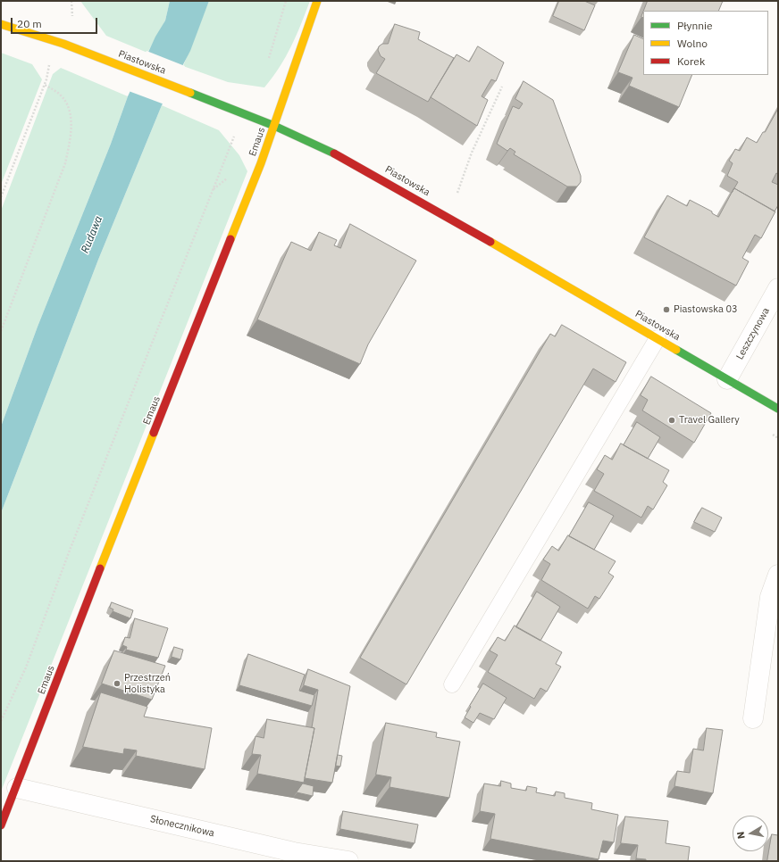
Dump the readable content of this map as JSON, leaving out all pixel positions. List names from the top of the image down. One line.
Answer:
{"streets":{"street":["Piastowska","Emaus","Leszczynowa","Słonecznikowa"]},"crossings":[["Piastowska","Emaus"],["Piastowska","Leszczynowa"],["Emaus","Słonecznikowa"]],"water":["Rudawa"],"places":["Piastowska 03","Travel Gallery","Przestrzeń Holistyka"],"legend":["Płynnie","Wolno","Korek"],"scale_bar":"20 m","north":"left"}
